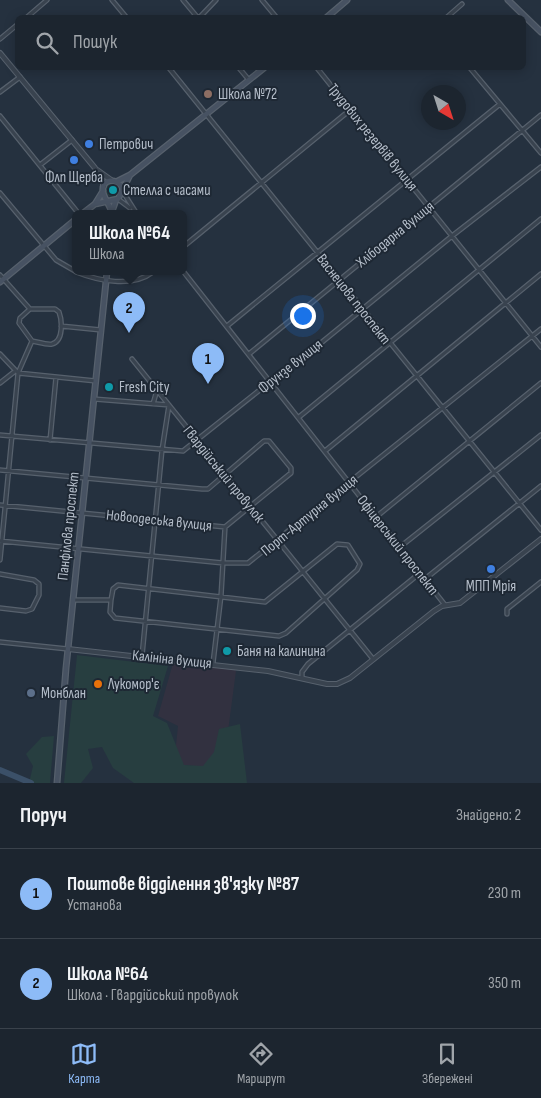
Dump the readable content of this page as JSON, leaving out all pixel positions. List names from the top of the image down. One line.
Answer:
{"streets":{"main road":["Панфілова проспект"],"street":["Трудових резервів вулиця","Хлібодарна вулиця","Васнецова проспект","Фрунзе вулиця","Гвардійський провулок","Порт-Артурна вулиця","Новоодеська вулиця","Офіцерський проспект","Калініна вулиця"]},"crossings":[["Трудових резервів вулиця","Хлібодарна вулиця"],["Трудових резервів вулиця","Фрунзе вулиця"],["Трудових резервів вулиця","Порт-Артурна вулиця"],["Хлібодарна вулиця","Васнецова проспект"],["Хлібодарна вулиця","Офіцерський проспект"],["Васнецова проспект","Фрунзе вулиця"],["Васнецова проспект","Порт-Артурна вулиця"],["Фрунзе вулиця","Гвардійський провулок"],["Фрунзе вулиця","Панфілова проспект"],["Фрунзе вулиця","Офіцерський проспект"],["Гвардійський провулок","Порт-Артурна вулиця"],["Гвардійський провулок","Новоодеська вулиця"],["Гвардійський провулок","Калініна вулиця"],["Порт-Артурна вулиця","Панфілова проспект"],["Порт-Артурна вулиця","Офіцерський проспект"],["Новоодеська вулиця","Панфілова проспект"],["Панфілова проспект","Калініна вулиця"],["Офіцерський проспект","Калініна вулиця"]],"places":["Школа №72","Петрович","Флп Щерба","Стелла с часами","Fresh City","МПП Мрія","Баня на калинина","Лукомор'є","Монблан"],"north":"bottom right","page":{"search":"Пошук","popup":["Школа №64","Школа"],"pins":["2","1"],"heading":["Поруч","Знайдено: 2"],"list":[{"mark":"1","name":"Поштове відділення зв'язку №87","note":"Установа","value":"230 m"},{"mark":"2","name":"Школа №64","note":"Школа · Гвардійський провулок","value":"350 m"}],"nav":["Карта","Маршрут","Збережені"]}}
